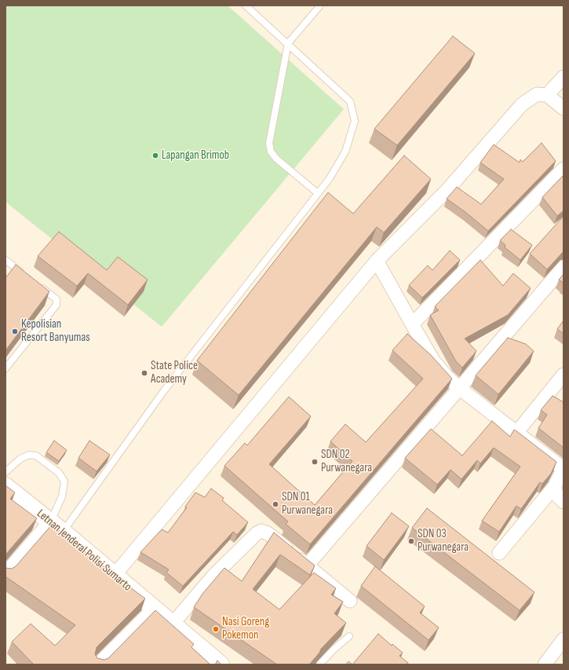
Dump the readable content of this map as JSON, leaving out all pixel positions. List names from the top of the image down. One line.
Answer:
{"streets":{"street":["Letnan Jenderal Polisi Sumarto"]},"places":["Lapangan Brimob","Kepolisian Resort Banyumas","State Police Academy","SDN 02 Purwanegara","SDN 01 Purwanegara","SDN 03 Purwanegara","Nasi Goreng Pokemon"]}
